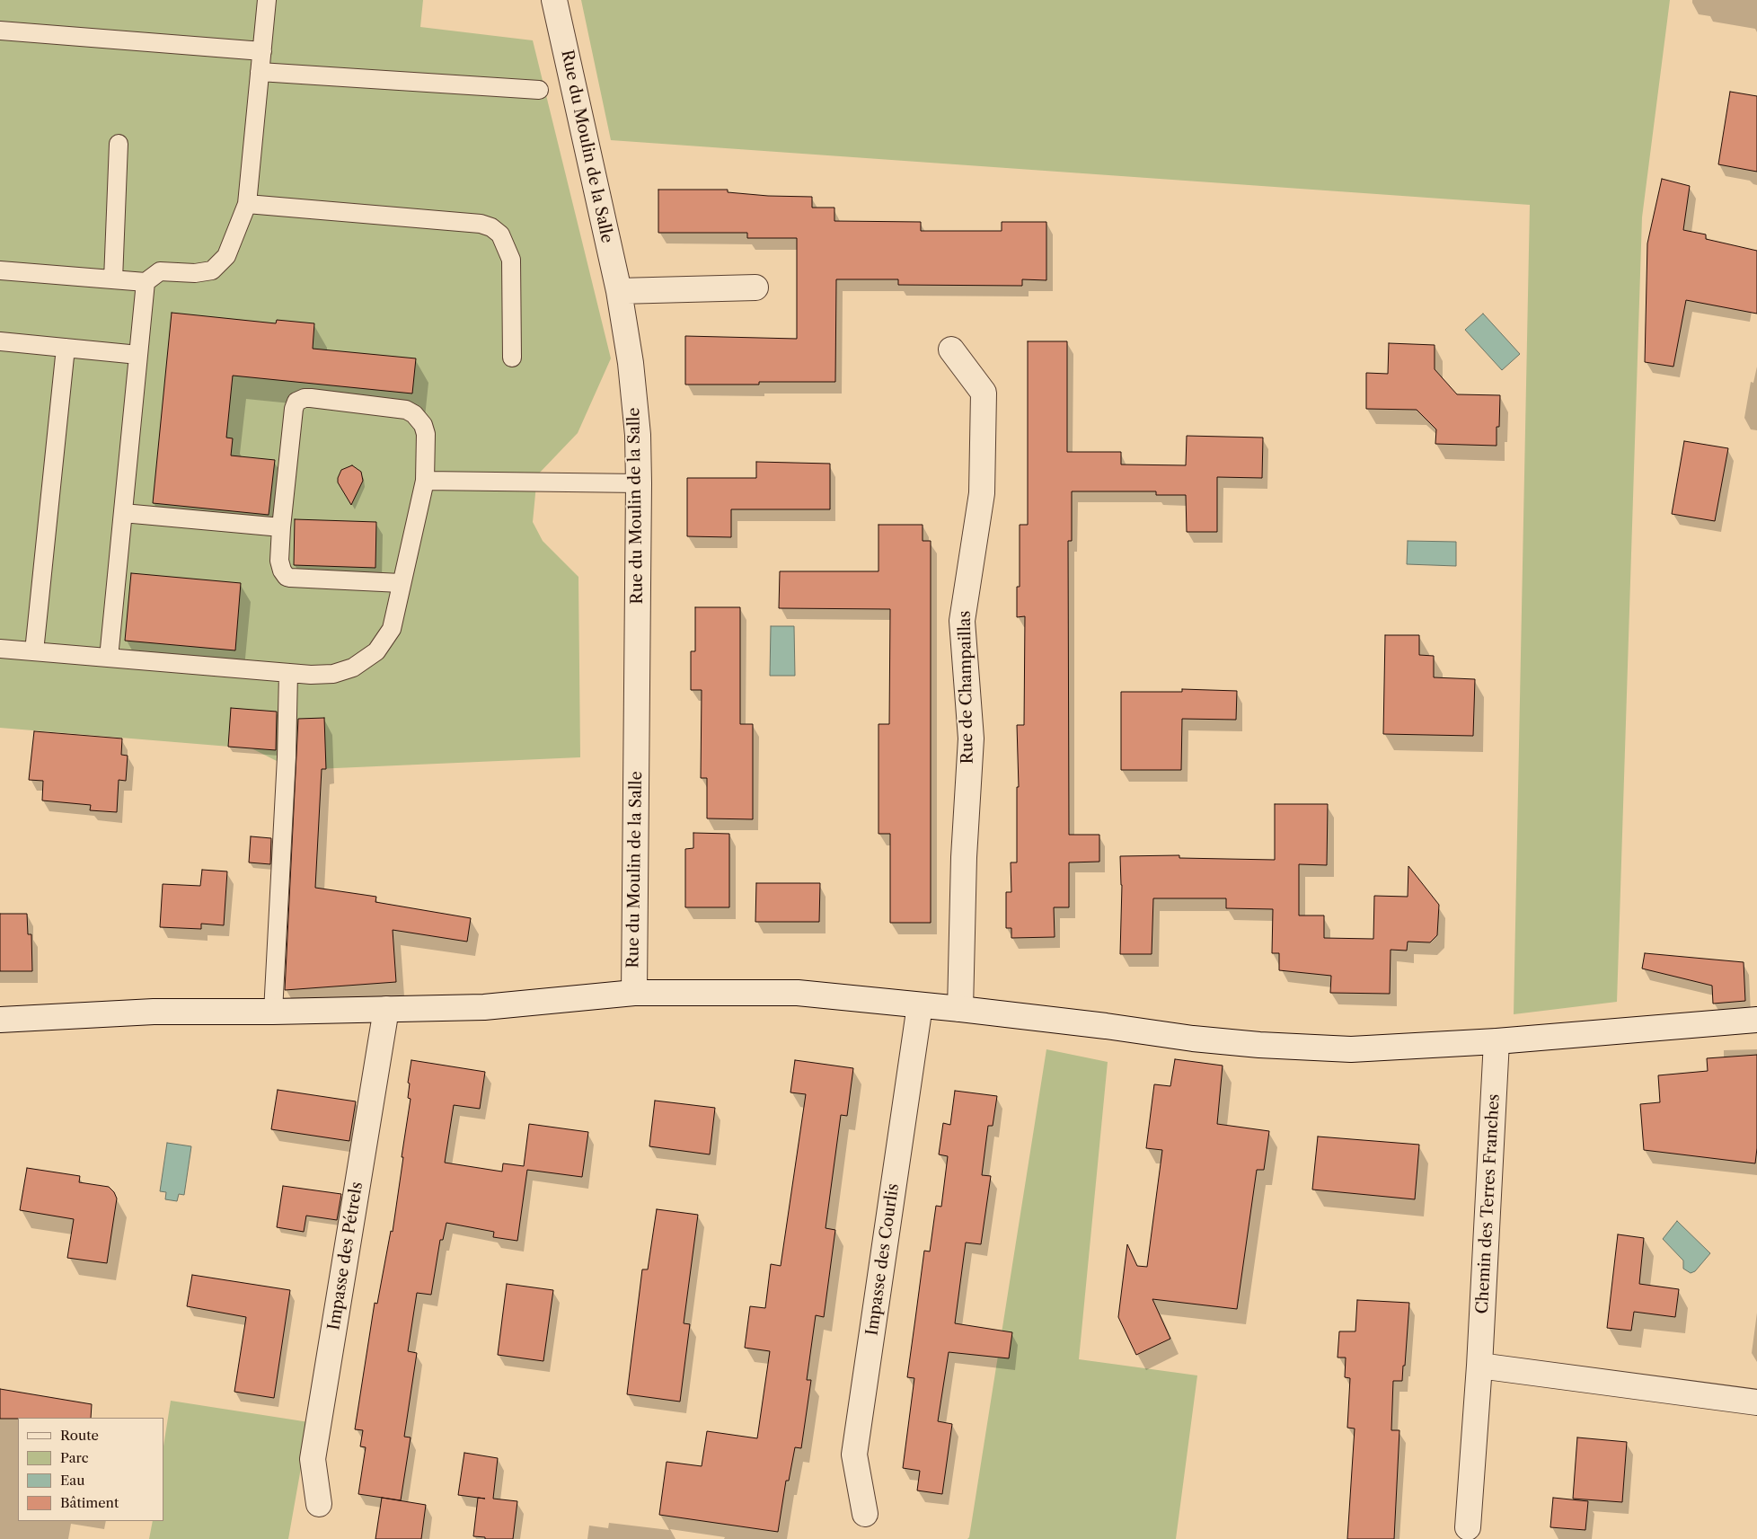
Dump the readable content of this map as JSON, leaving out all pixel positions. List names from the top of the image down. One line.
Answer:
{"streets":{"street":["Rue du Moulin de la Salle","Rue de Champaillas","Chemin des Terres Franches","Impasse des Pétrels","Impasse des Courlis"]},"legend":["Route","Parc","Eau","Bâtiment"]}
